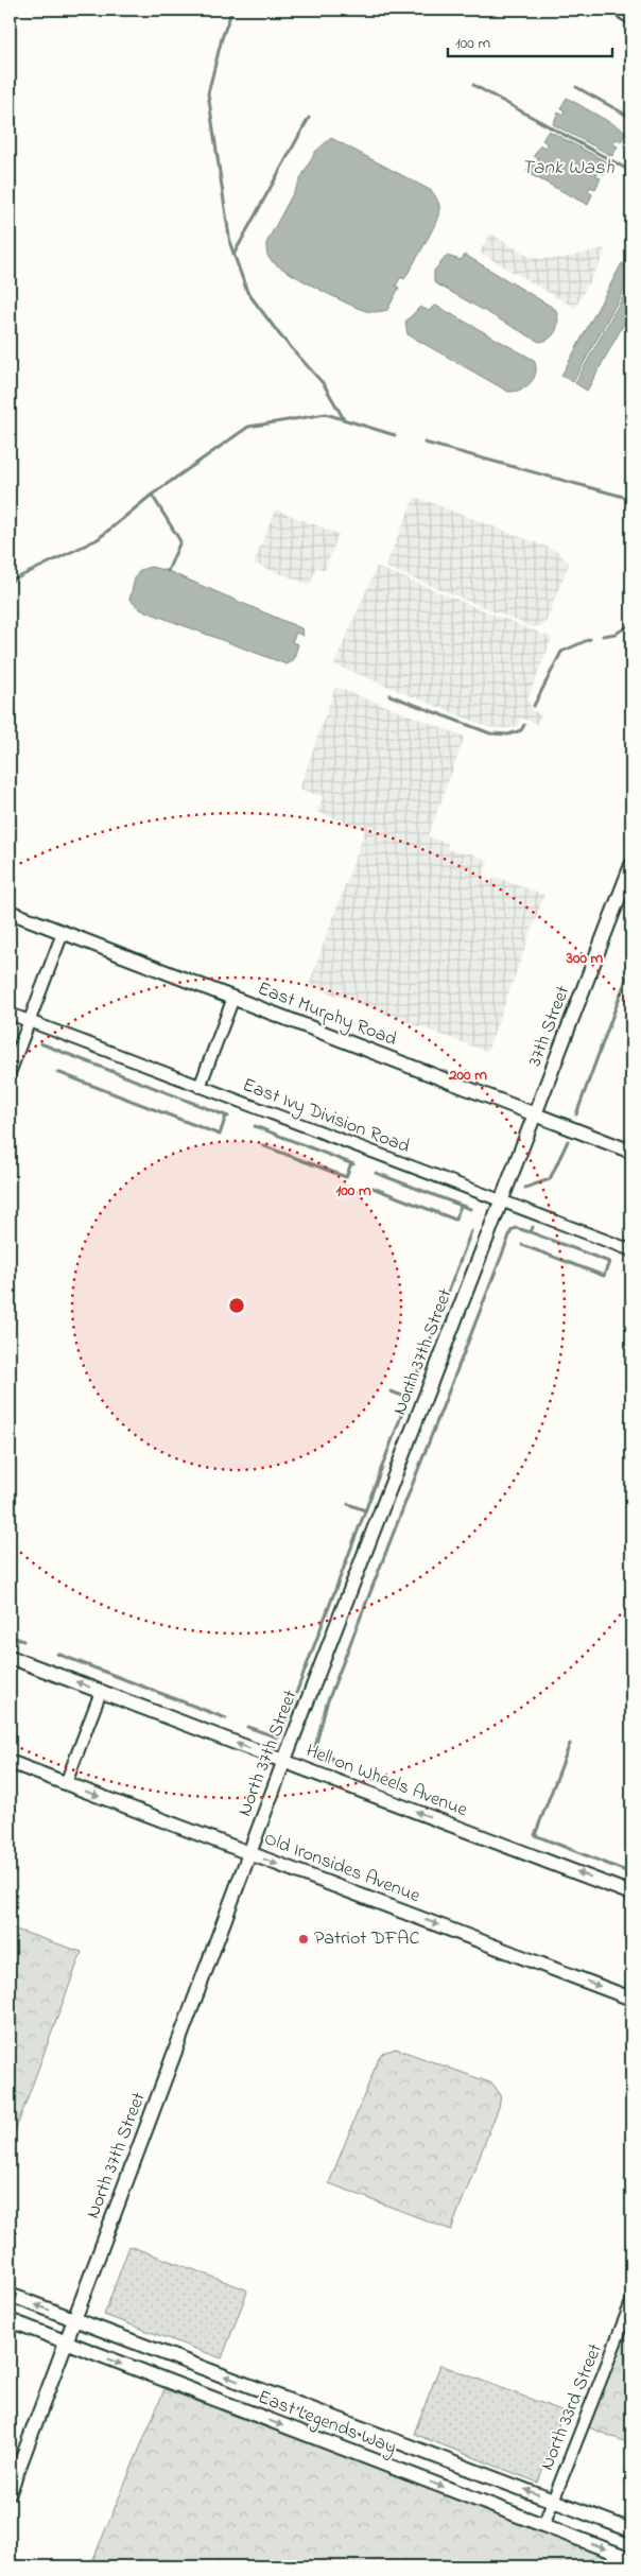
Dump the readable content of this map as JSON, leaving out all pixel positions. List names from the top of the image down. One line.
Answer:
{"streets":{"street":["East Murphy Road","37th Street","East Ivy Division Road","North 37th Street","Hell on Wheels Avenue","Old Ironsides Avenue","North 33rd Street","East Legends Way"]},"crossings":[["East Murphy Road","37th Street"],["37th Street","East Ivy Division Road"],["37th Street","North 37th Street"],["East Ivy Division Road","North 37th Street"],["North 37th Street","Hell on Wheels Avenue"],["North 37th Street","Old Ironsides Avenue"],["North 37th Street","East Legends Way"],["North 33rd Street","East Legends Way"]],"one_way":["Hell on Wheels Avenue","Old Ironsides Avenue"],"water":["Tank Wash"],"places":["Patriot DFAC"],"scale_bar":"100 m","rings":["300 m","200 m","100 m"]}
